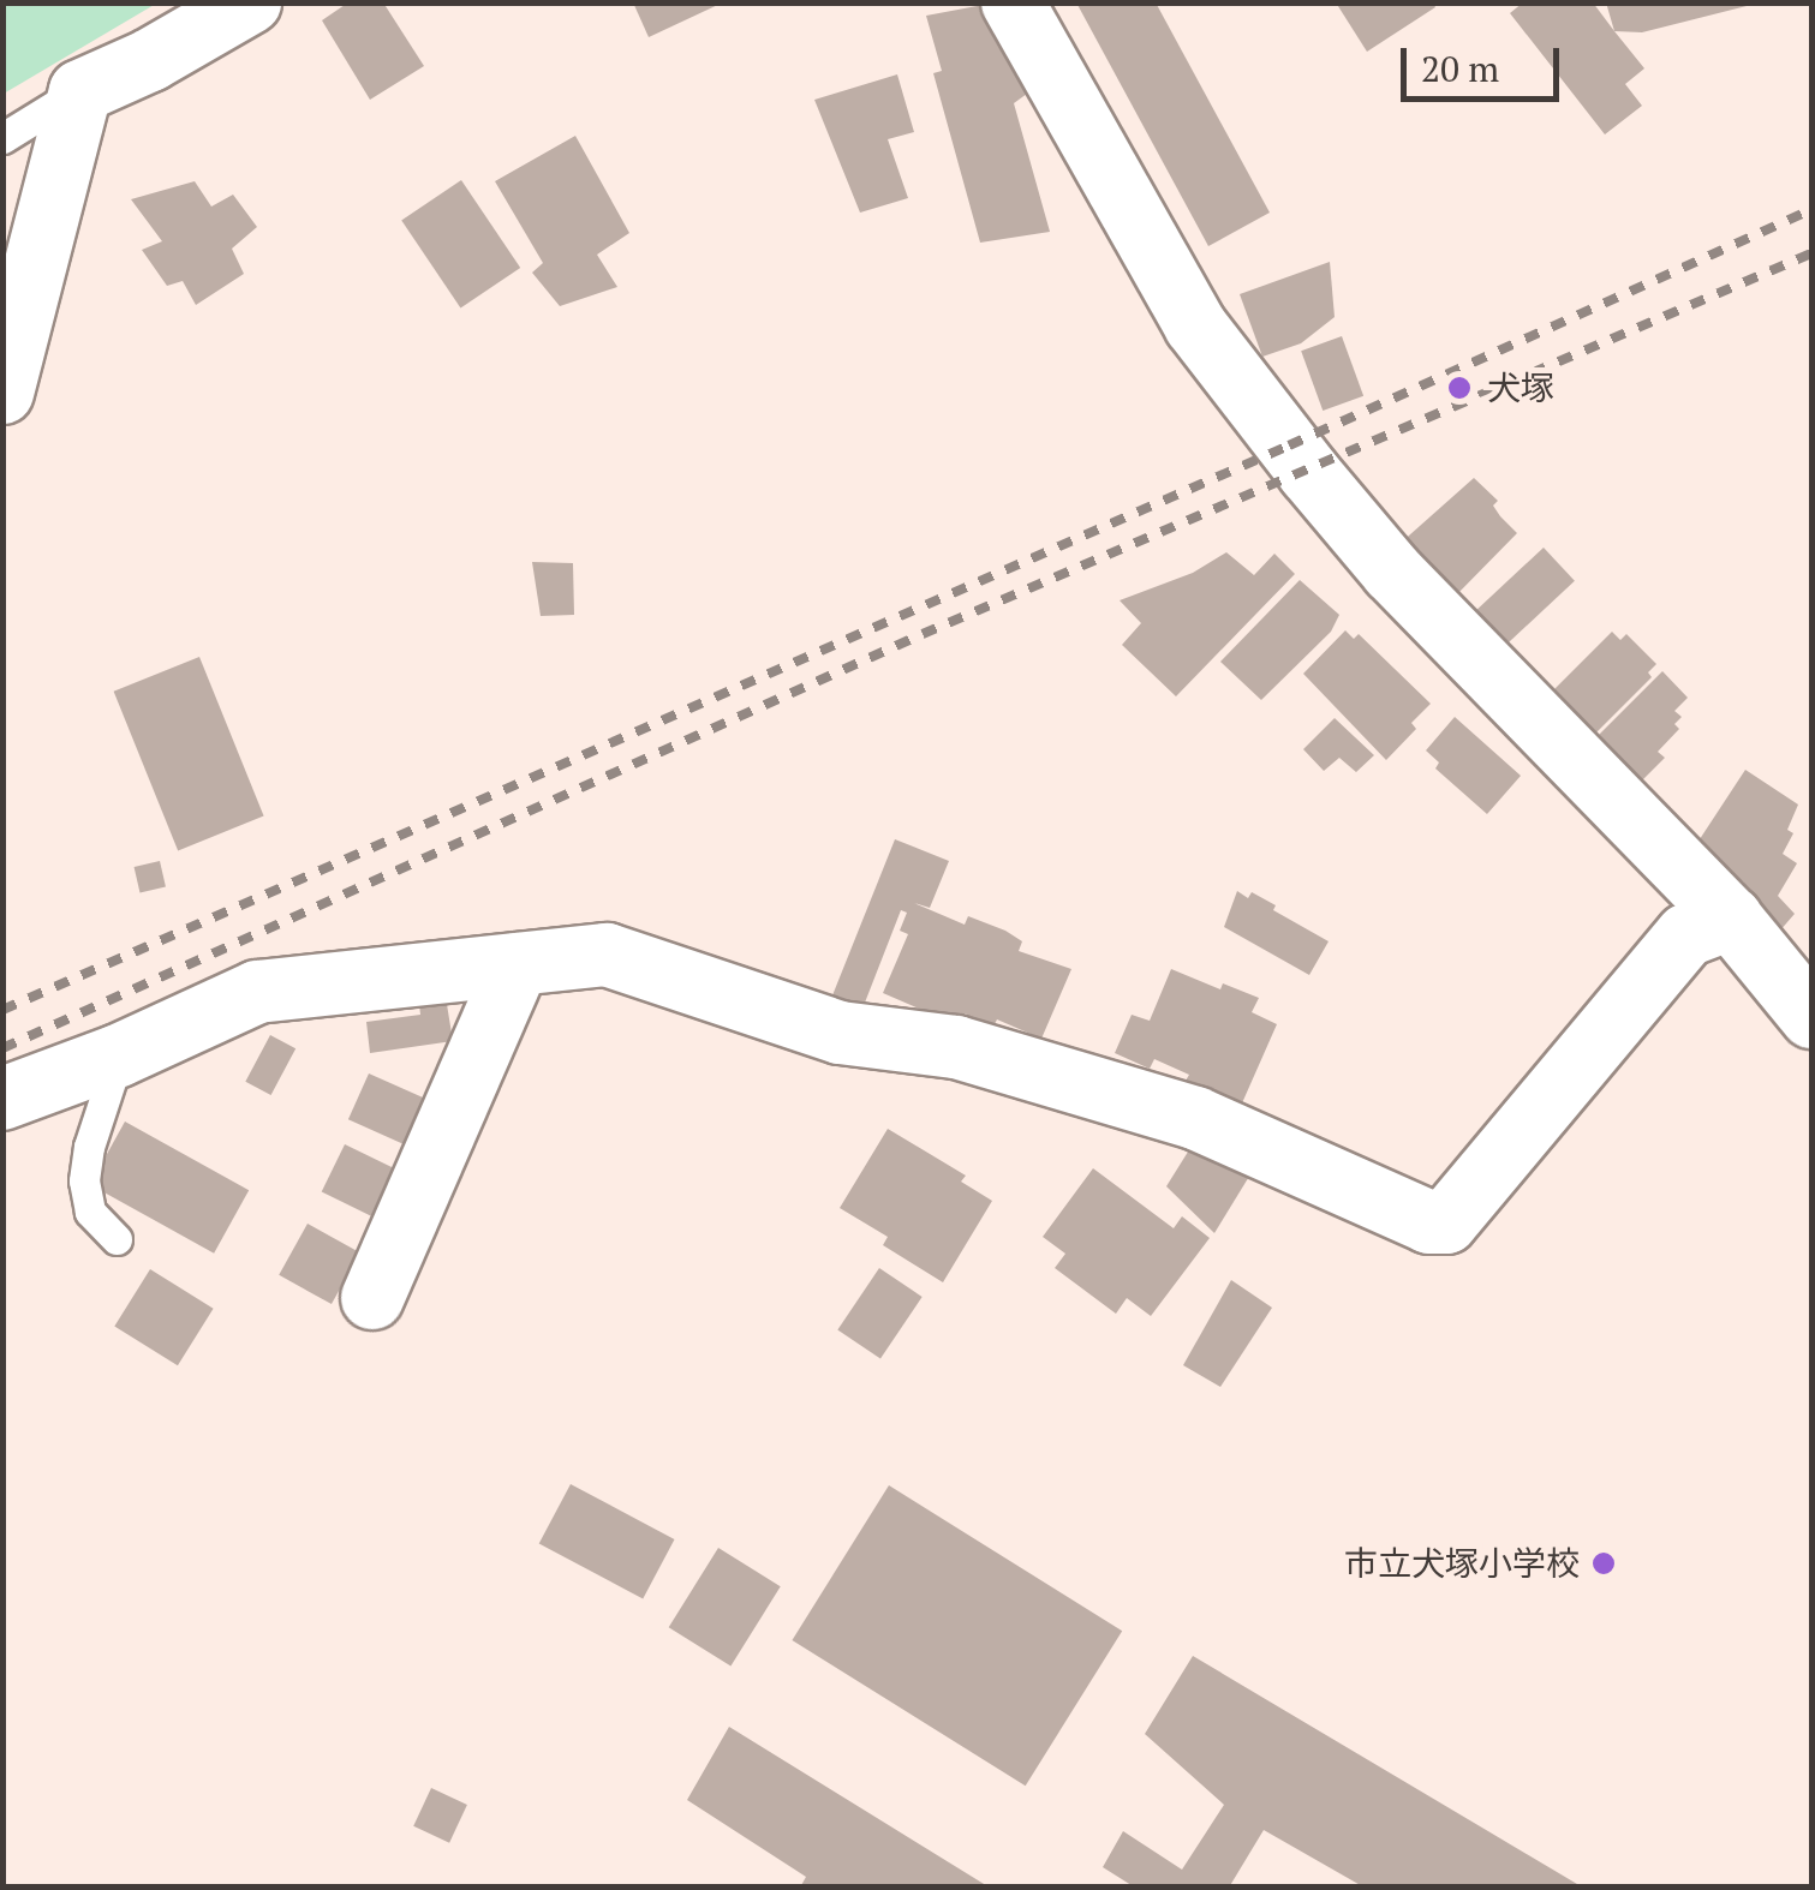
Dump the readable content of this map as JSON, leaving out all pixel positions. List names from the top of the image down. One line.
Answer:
{"places":["犬塚","市立犬塚小学校"],"scale_bar":"20 m"}
